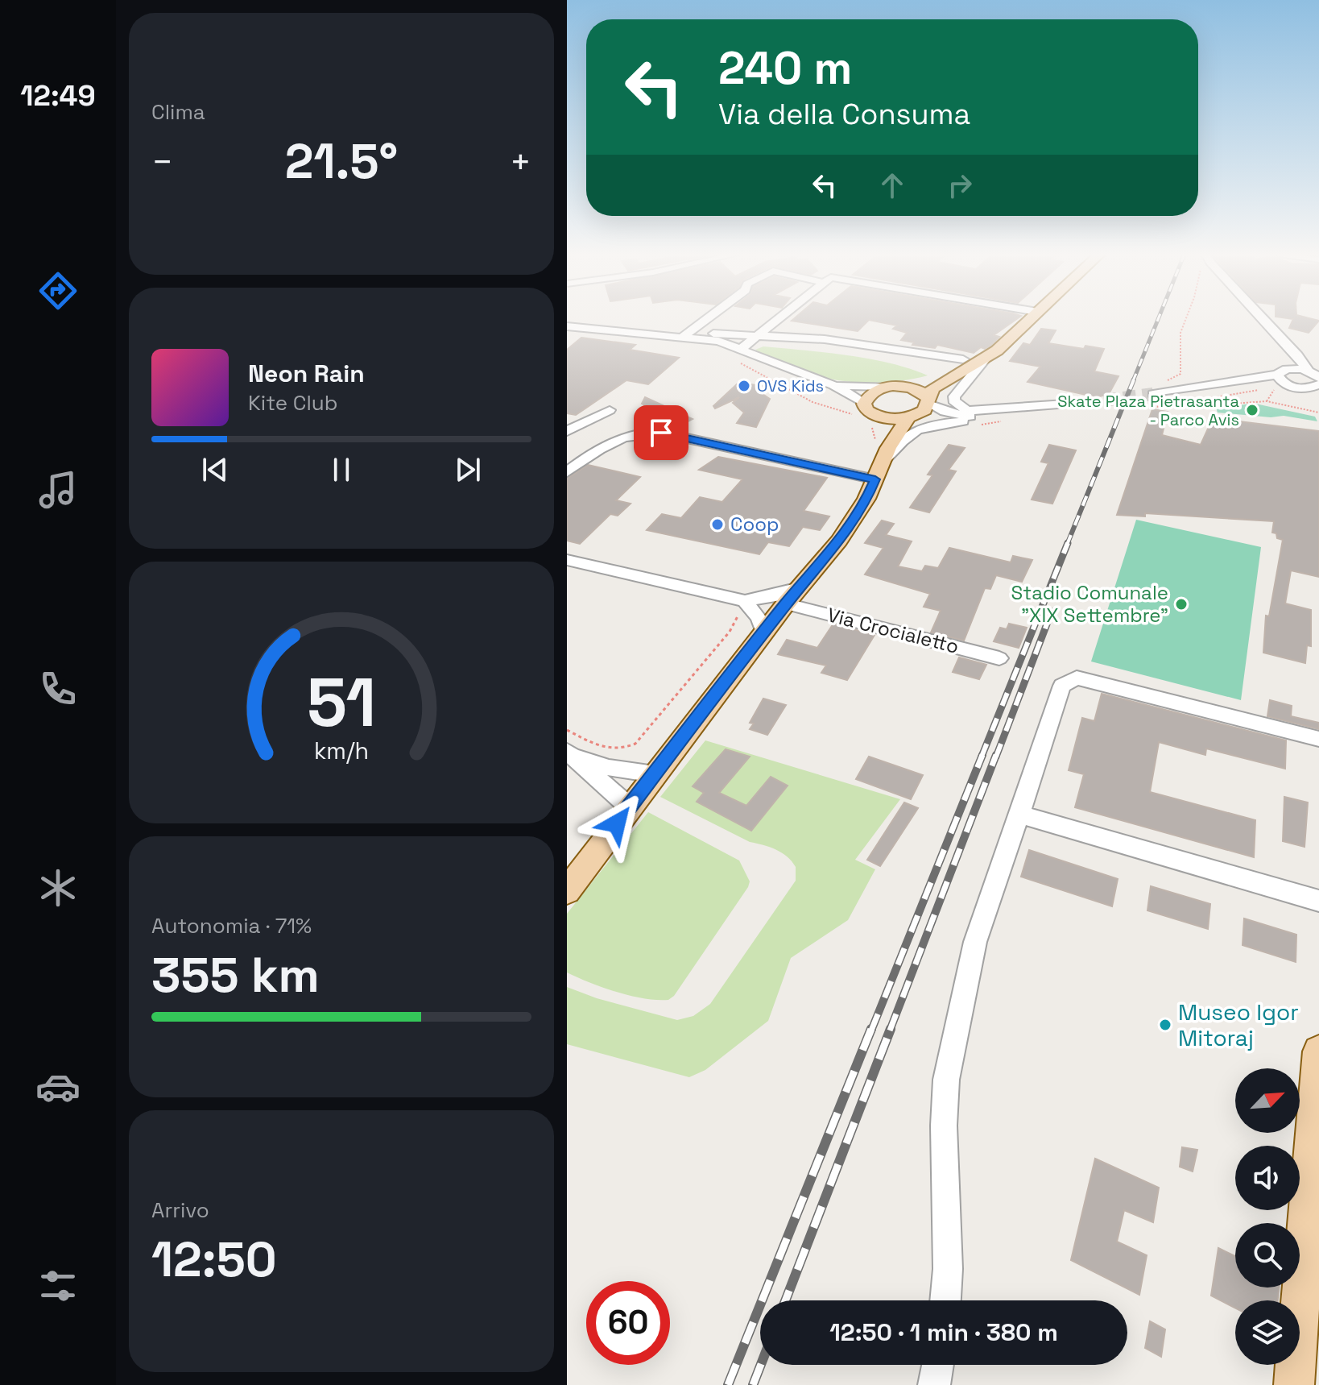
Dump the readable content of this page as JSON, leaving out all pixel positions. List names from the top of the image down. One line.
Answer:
{"streets":{"street":["Via Crocialetto"]},"places":["OVS Kids","Skate Plaza Pietrasanta - Parco Avis","Coop","Stadio Comunale \"XIX Settembre\"","Museo Igor Mitoraj"],"north":"top right","page":{"tabs":"12:49","tile":["Clima",["Autonomia · 71%","355 km"],["Arrivo","12:50"]],"turn":["240 m","Via della Consuma"],"heat":["−","21.5°","+"],"song":["Neon Rain","Kite Club"],"limit":"60","trip":"12:50 · 1 min · 380 m","gauge":["51","km/h"]}}
